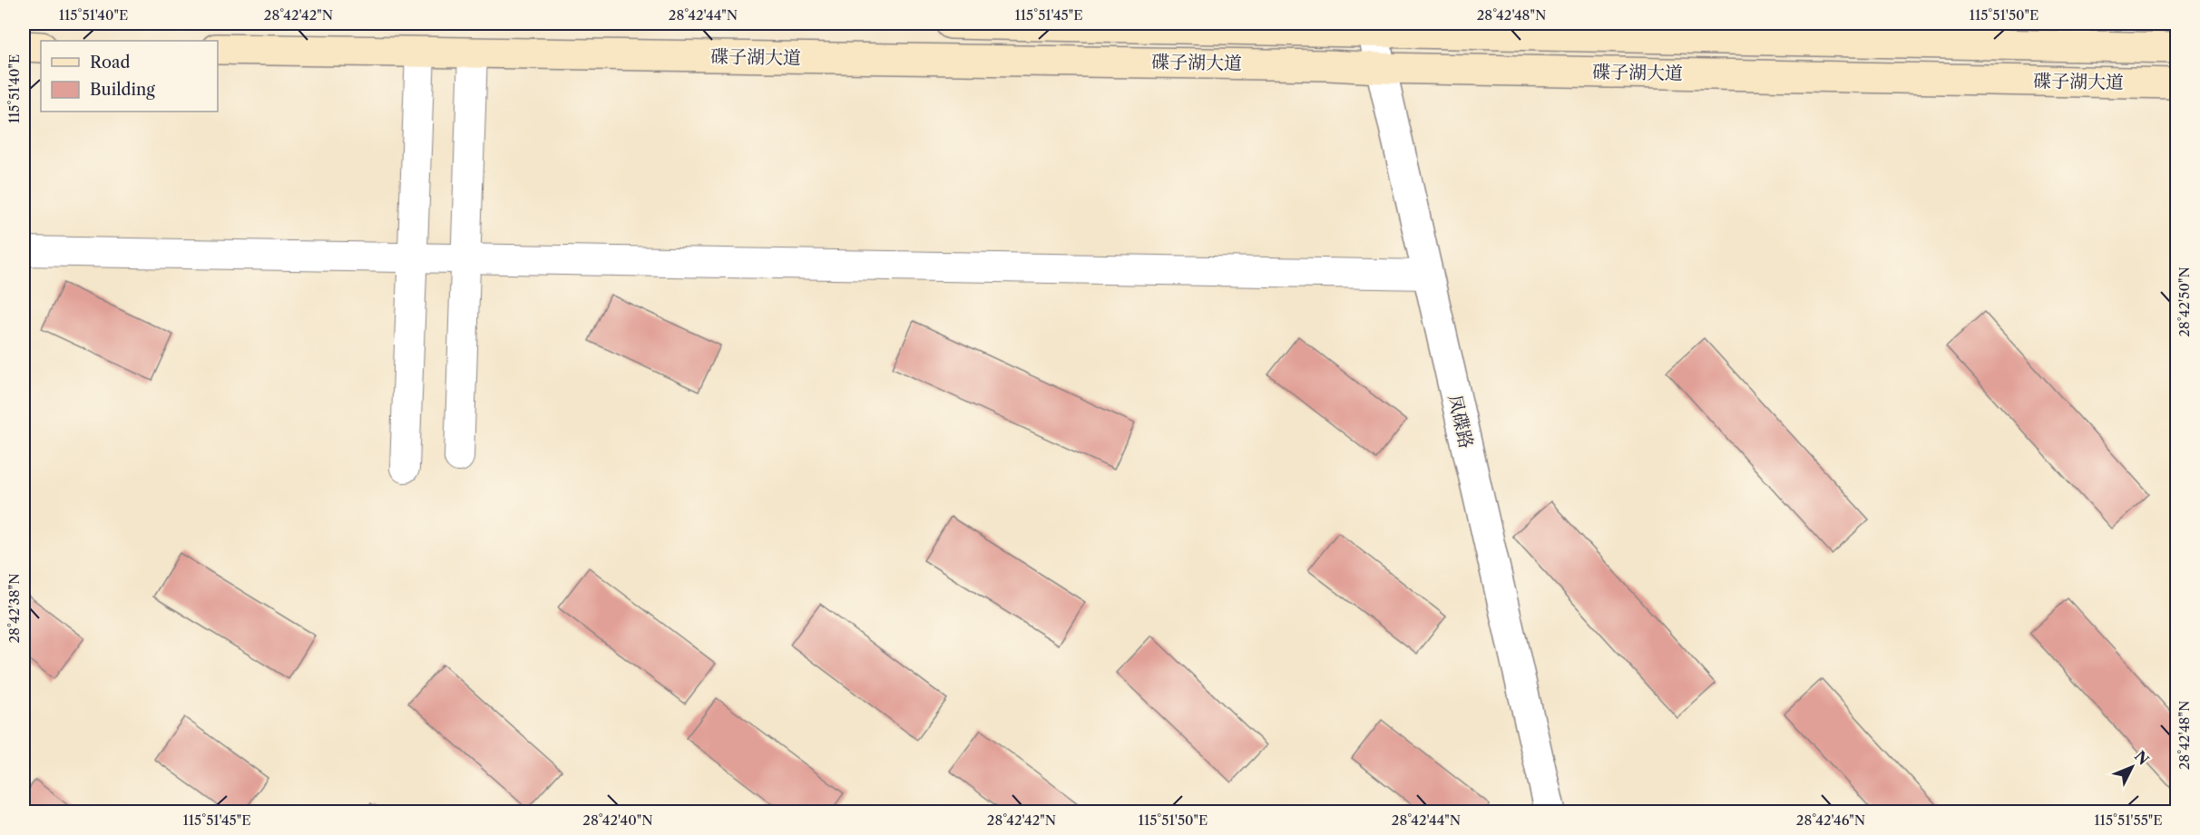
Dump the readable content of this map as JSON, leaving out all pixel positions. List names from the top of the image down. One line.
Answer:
{"streets":{"main road":["碟子湖大道"],"street":["凤碟路"]},"crossings":[["碟子湖大道","凤碟路"]],"legend":["Road","Building"],"north":"top right","coordinates":["115°51'40\"E","28°42'42\"N","28°42'44\"N","115°51'45\"E","28°42'48\"N","115°51'50\"E","28°42'50\"N","28°42'38\"N","28°42'40\"N","28°42'46\"N","115°51'55\"E"]}
